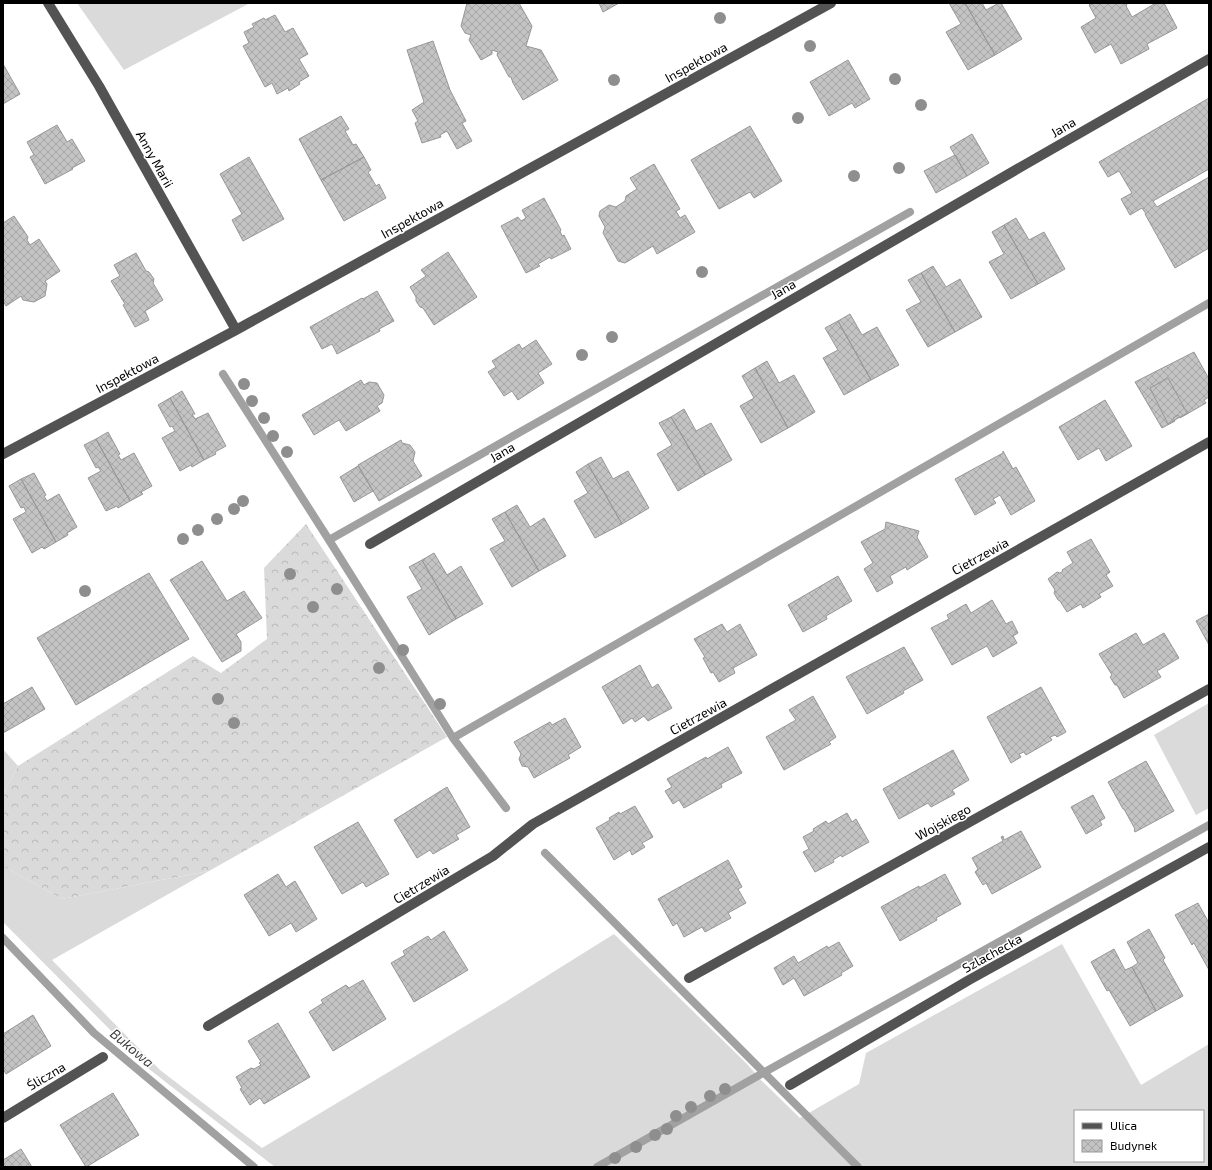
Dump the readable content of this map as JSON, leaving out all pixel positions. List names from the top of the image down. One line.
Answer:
{"streets":{"street":["Inspektowa","Jana","Anny Marii","Cietrzewia","Wojskiego","Szlachecka","Śliczna"]},"crossings":[["Inspektowa","Anny Marii"]],"water":["Bukowa"],"legend":["Ulica","Budynek"]}
